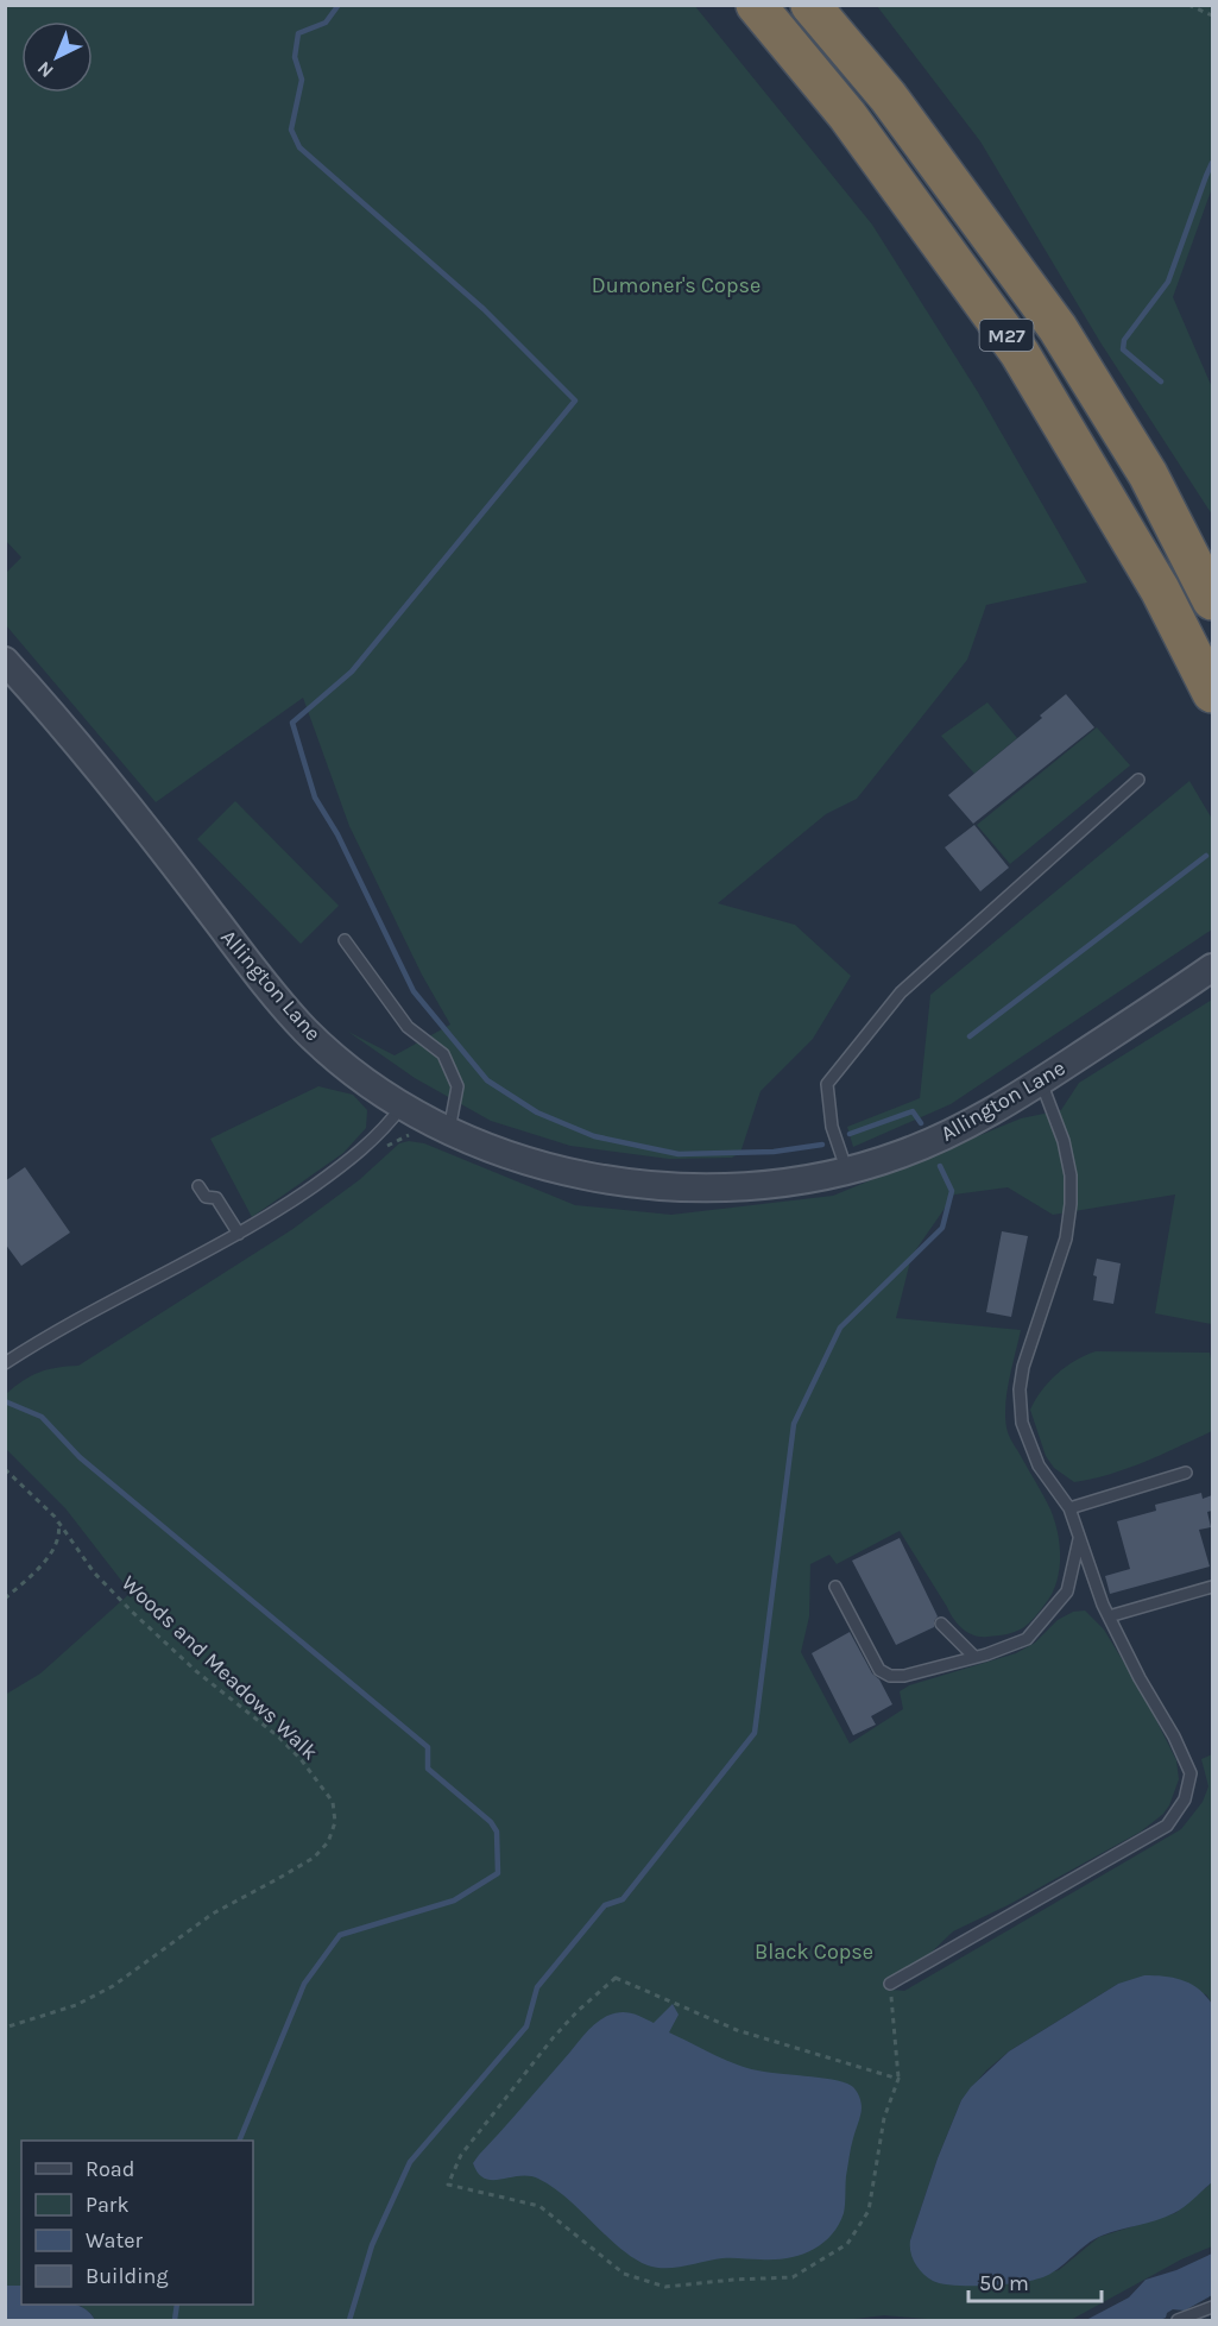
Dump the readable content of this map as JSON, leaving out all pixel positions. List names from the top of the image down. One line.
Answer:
{"streets":{"highway":["M27"],"street":["Allington Lane"],"path":["Woods and Meadows Walk"]},"parks":["Dumoner's Copse","Black Copse"],"legend":["Road","Park","Water","Building"],"scale_bar":"50 m","north":"bottom left"}
